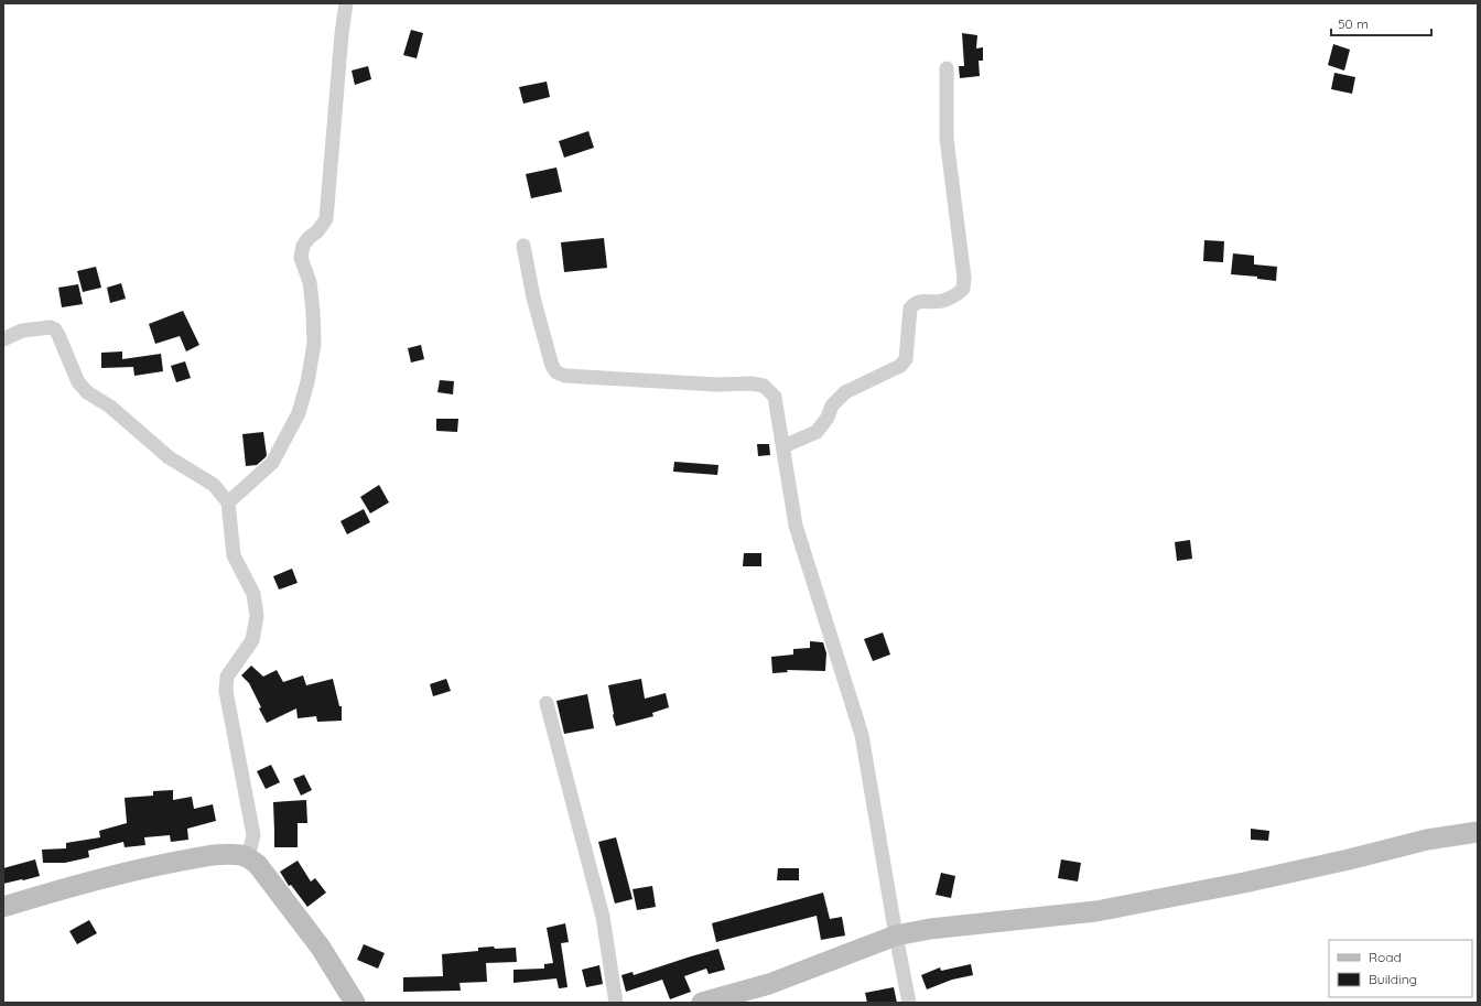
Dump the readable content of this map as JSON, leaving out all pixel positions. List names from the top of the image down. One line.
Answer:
{"legend":["Road","Building"],"scale_bar":"50 m"}
